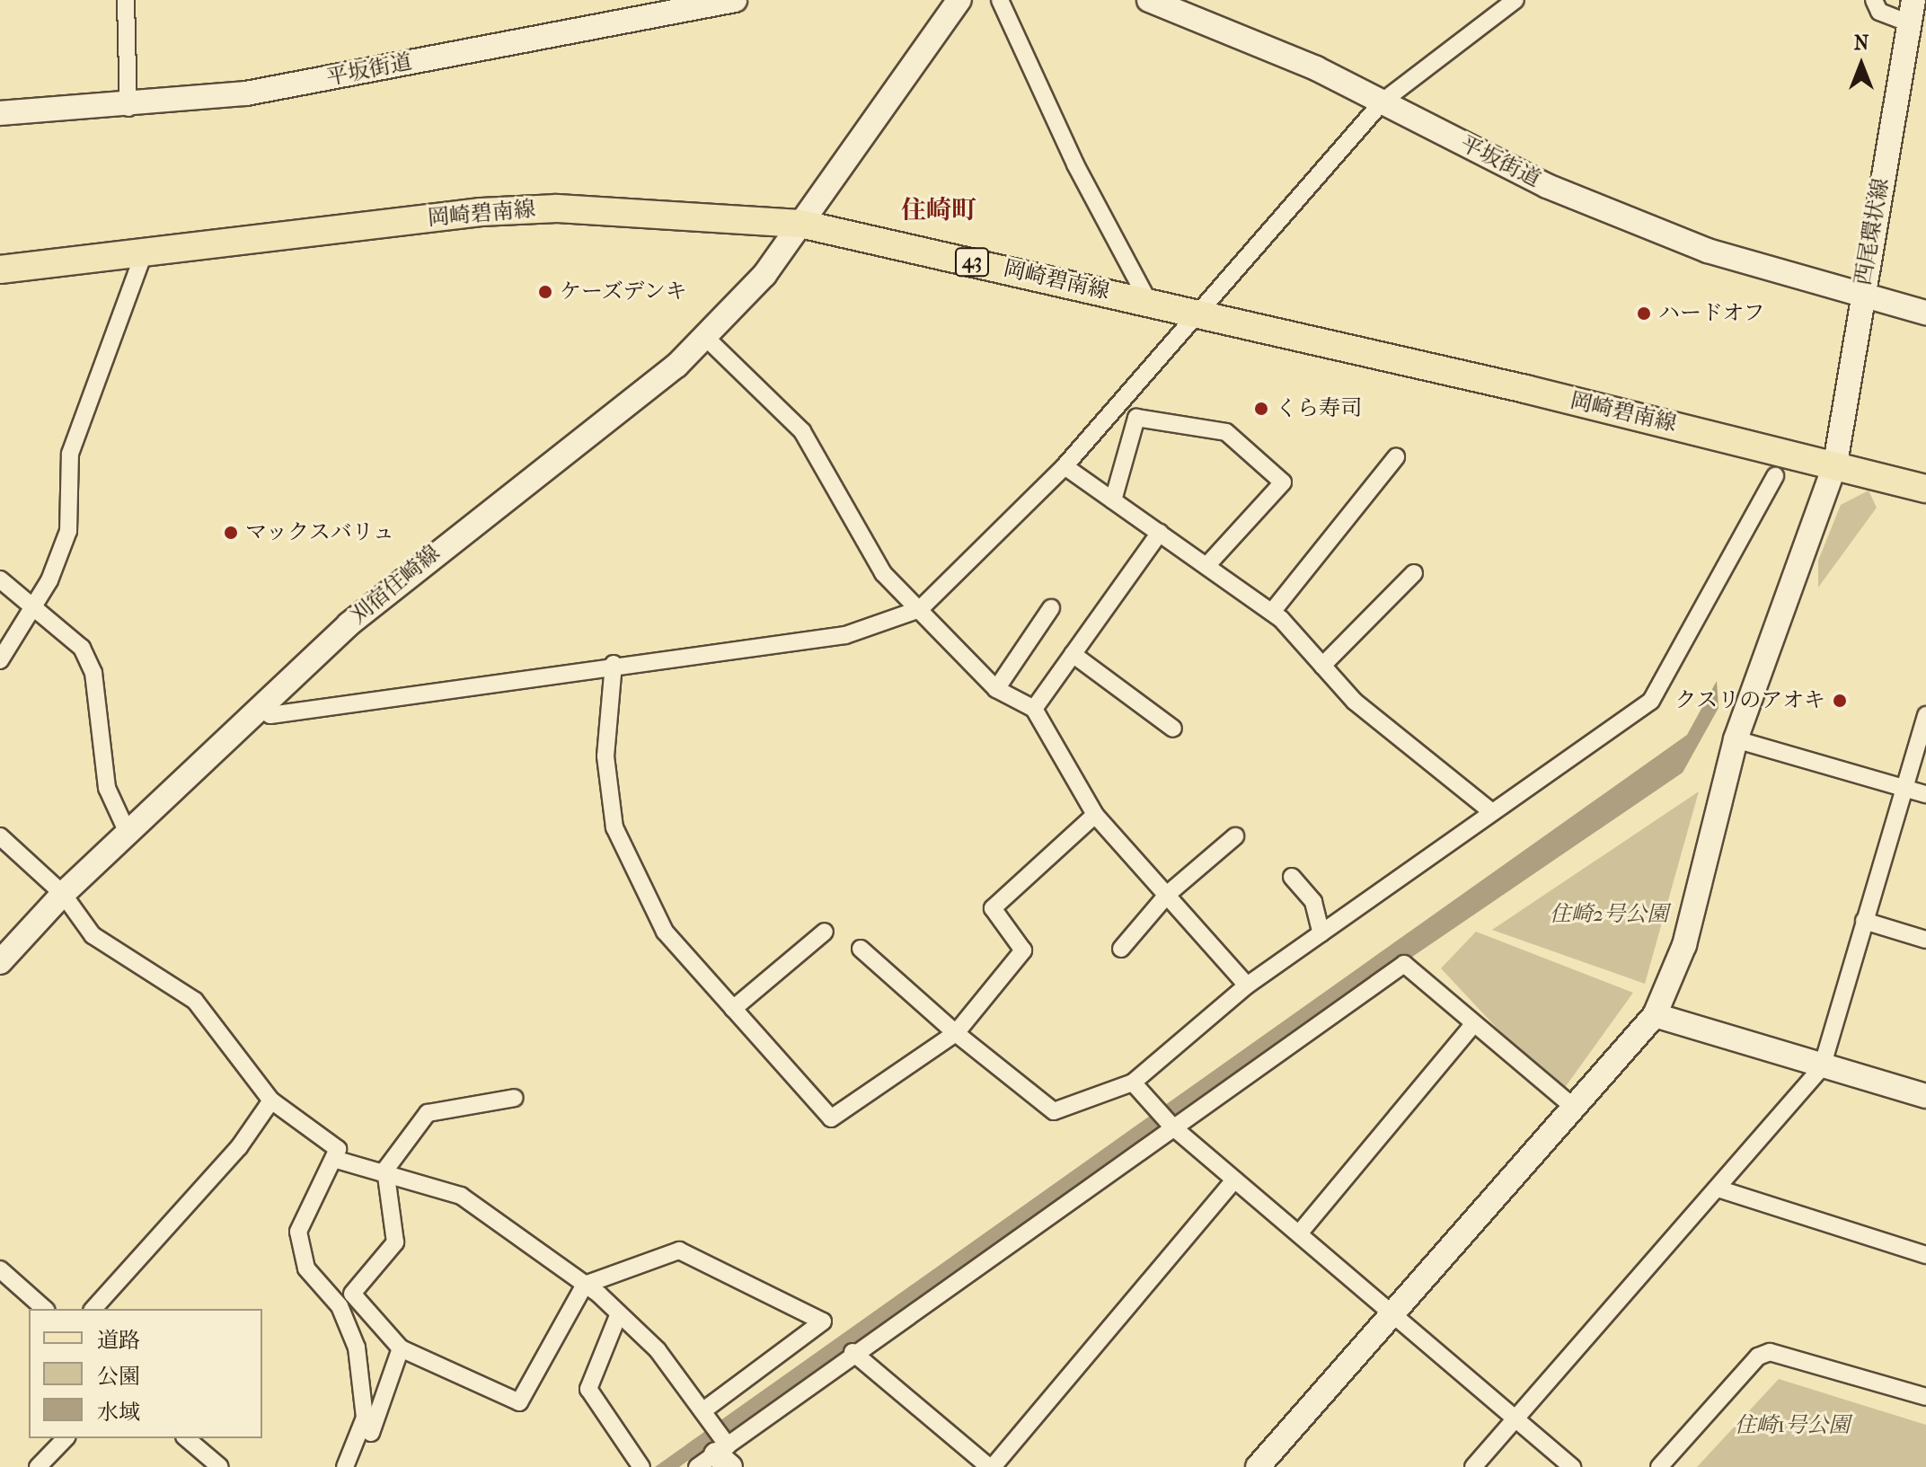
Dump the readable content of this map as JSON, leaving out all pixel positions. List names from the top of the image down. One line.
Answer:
{"streets":{"main road":["岡崎碧南線","43"],"street":["平坂街道","西尾環状線","刈宿住崎線"]},"crossings":[["平坂街道","西尾環状線"],["岡崎碧南線","西尾環状線"],["岡崎碧南線","刈宿住崎線"]],"districts":["住崎町"],"parks":["住崎2号公園","住崎1号公園"],"places":["ケーズデンキ","ハードオフ","くら寿司","マックスバリュ","クスリのアオキ"],"legend":["道路","公園","水域"],"north":"top"}
